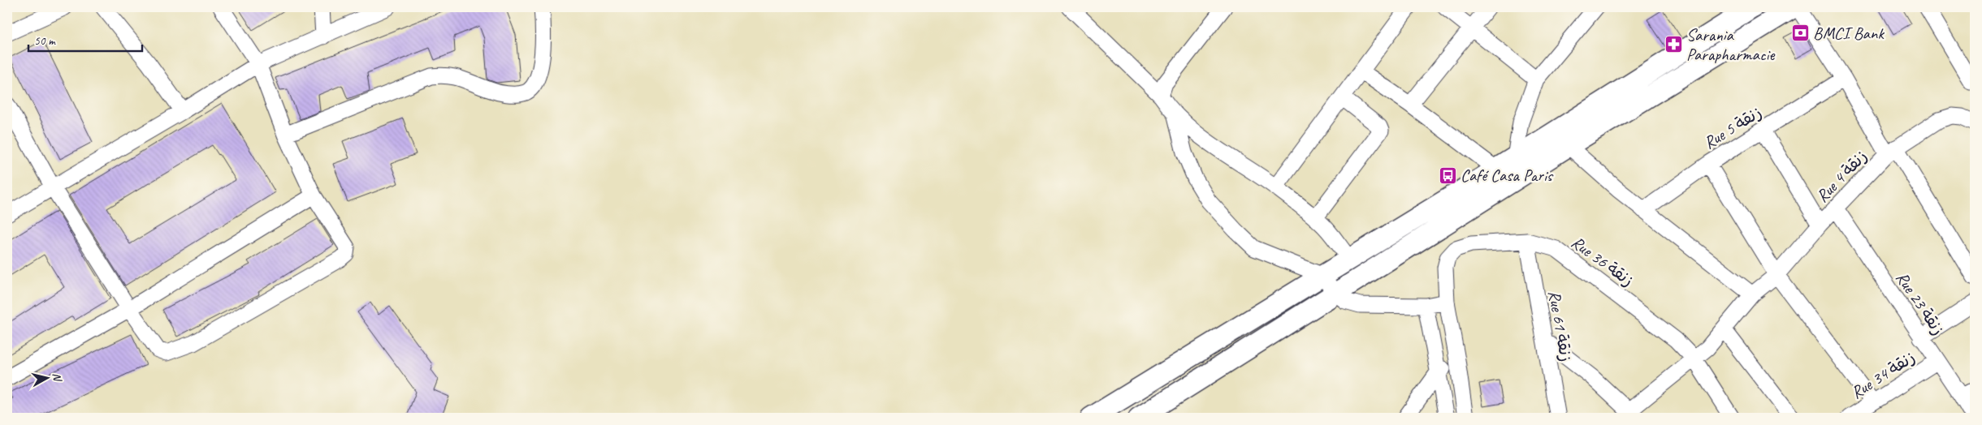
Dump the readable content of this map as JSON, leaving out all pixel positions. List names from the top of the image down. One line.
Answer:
{"streets":{"street":["Rue 5 زنقة","Rue 4 زنقة","Rue 36 زنقة","Rue 23 زنقة","Rue 61 زنقة","Rue 34 زنقة"]},"crossings":[["Rue 4 زنقة","Rue 36 زنقة"],["Rue 4 زنقة","Rue 23 زنقة"],["Rue 36 زنقة","Rue 61 زنقة"],["Rue 23 زنقة","Rue 34 زنقة"]],"places":{"bank":["BMCI Bank"],"pharmacy":["Sarania Parapharmacie"],"bus stop":["Café Casa Paris"]},"scale_bar":"50 m","north":"right"}
